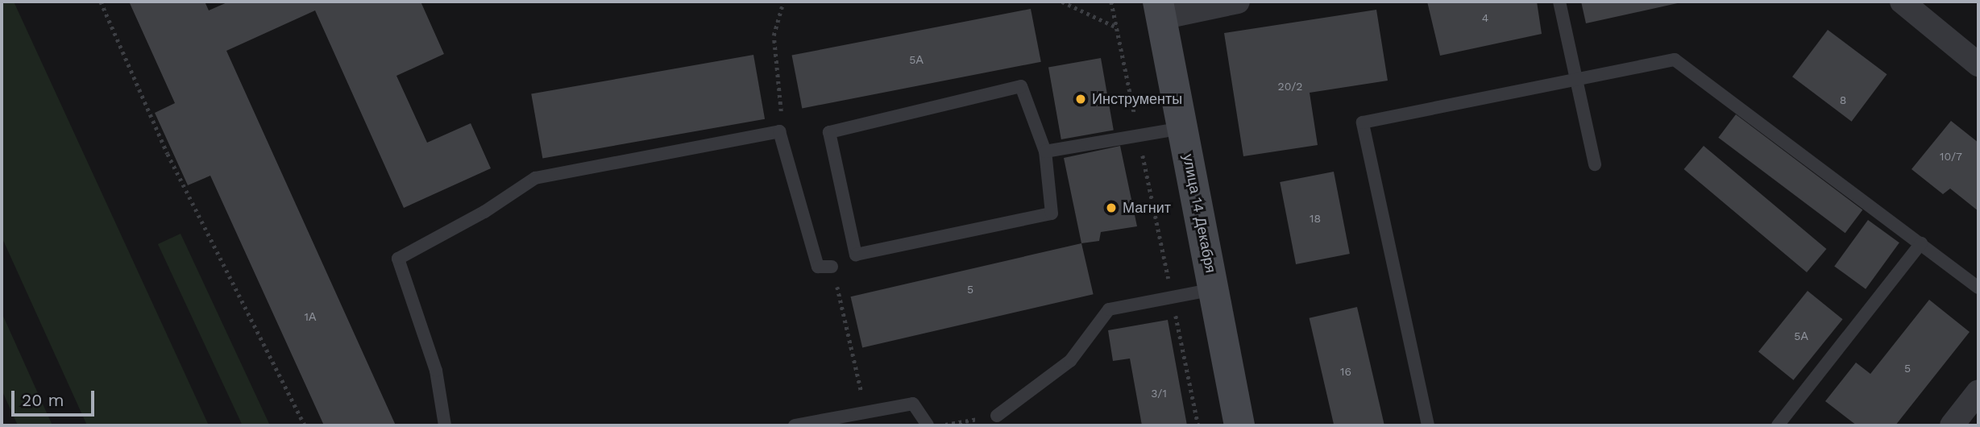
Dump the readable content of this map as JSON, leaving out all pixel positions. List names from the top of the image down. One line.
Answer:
{"streets":{"main road":["улица 14 Декабря"]},"places":["Инструменты","Магнит"],"house_numbers":["4","5А","20/2","8","10/7","18","5","1А","5А","5","16","3/1"],"scale_bar":"20 m"}
